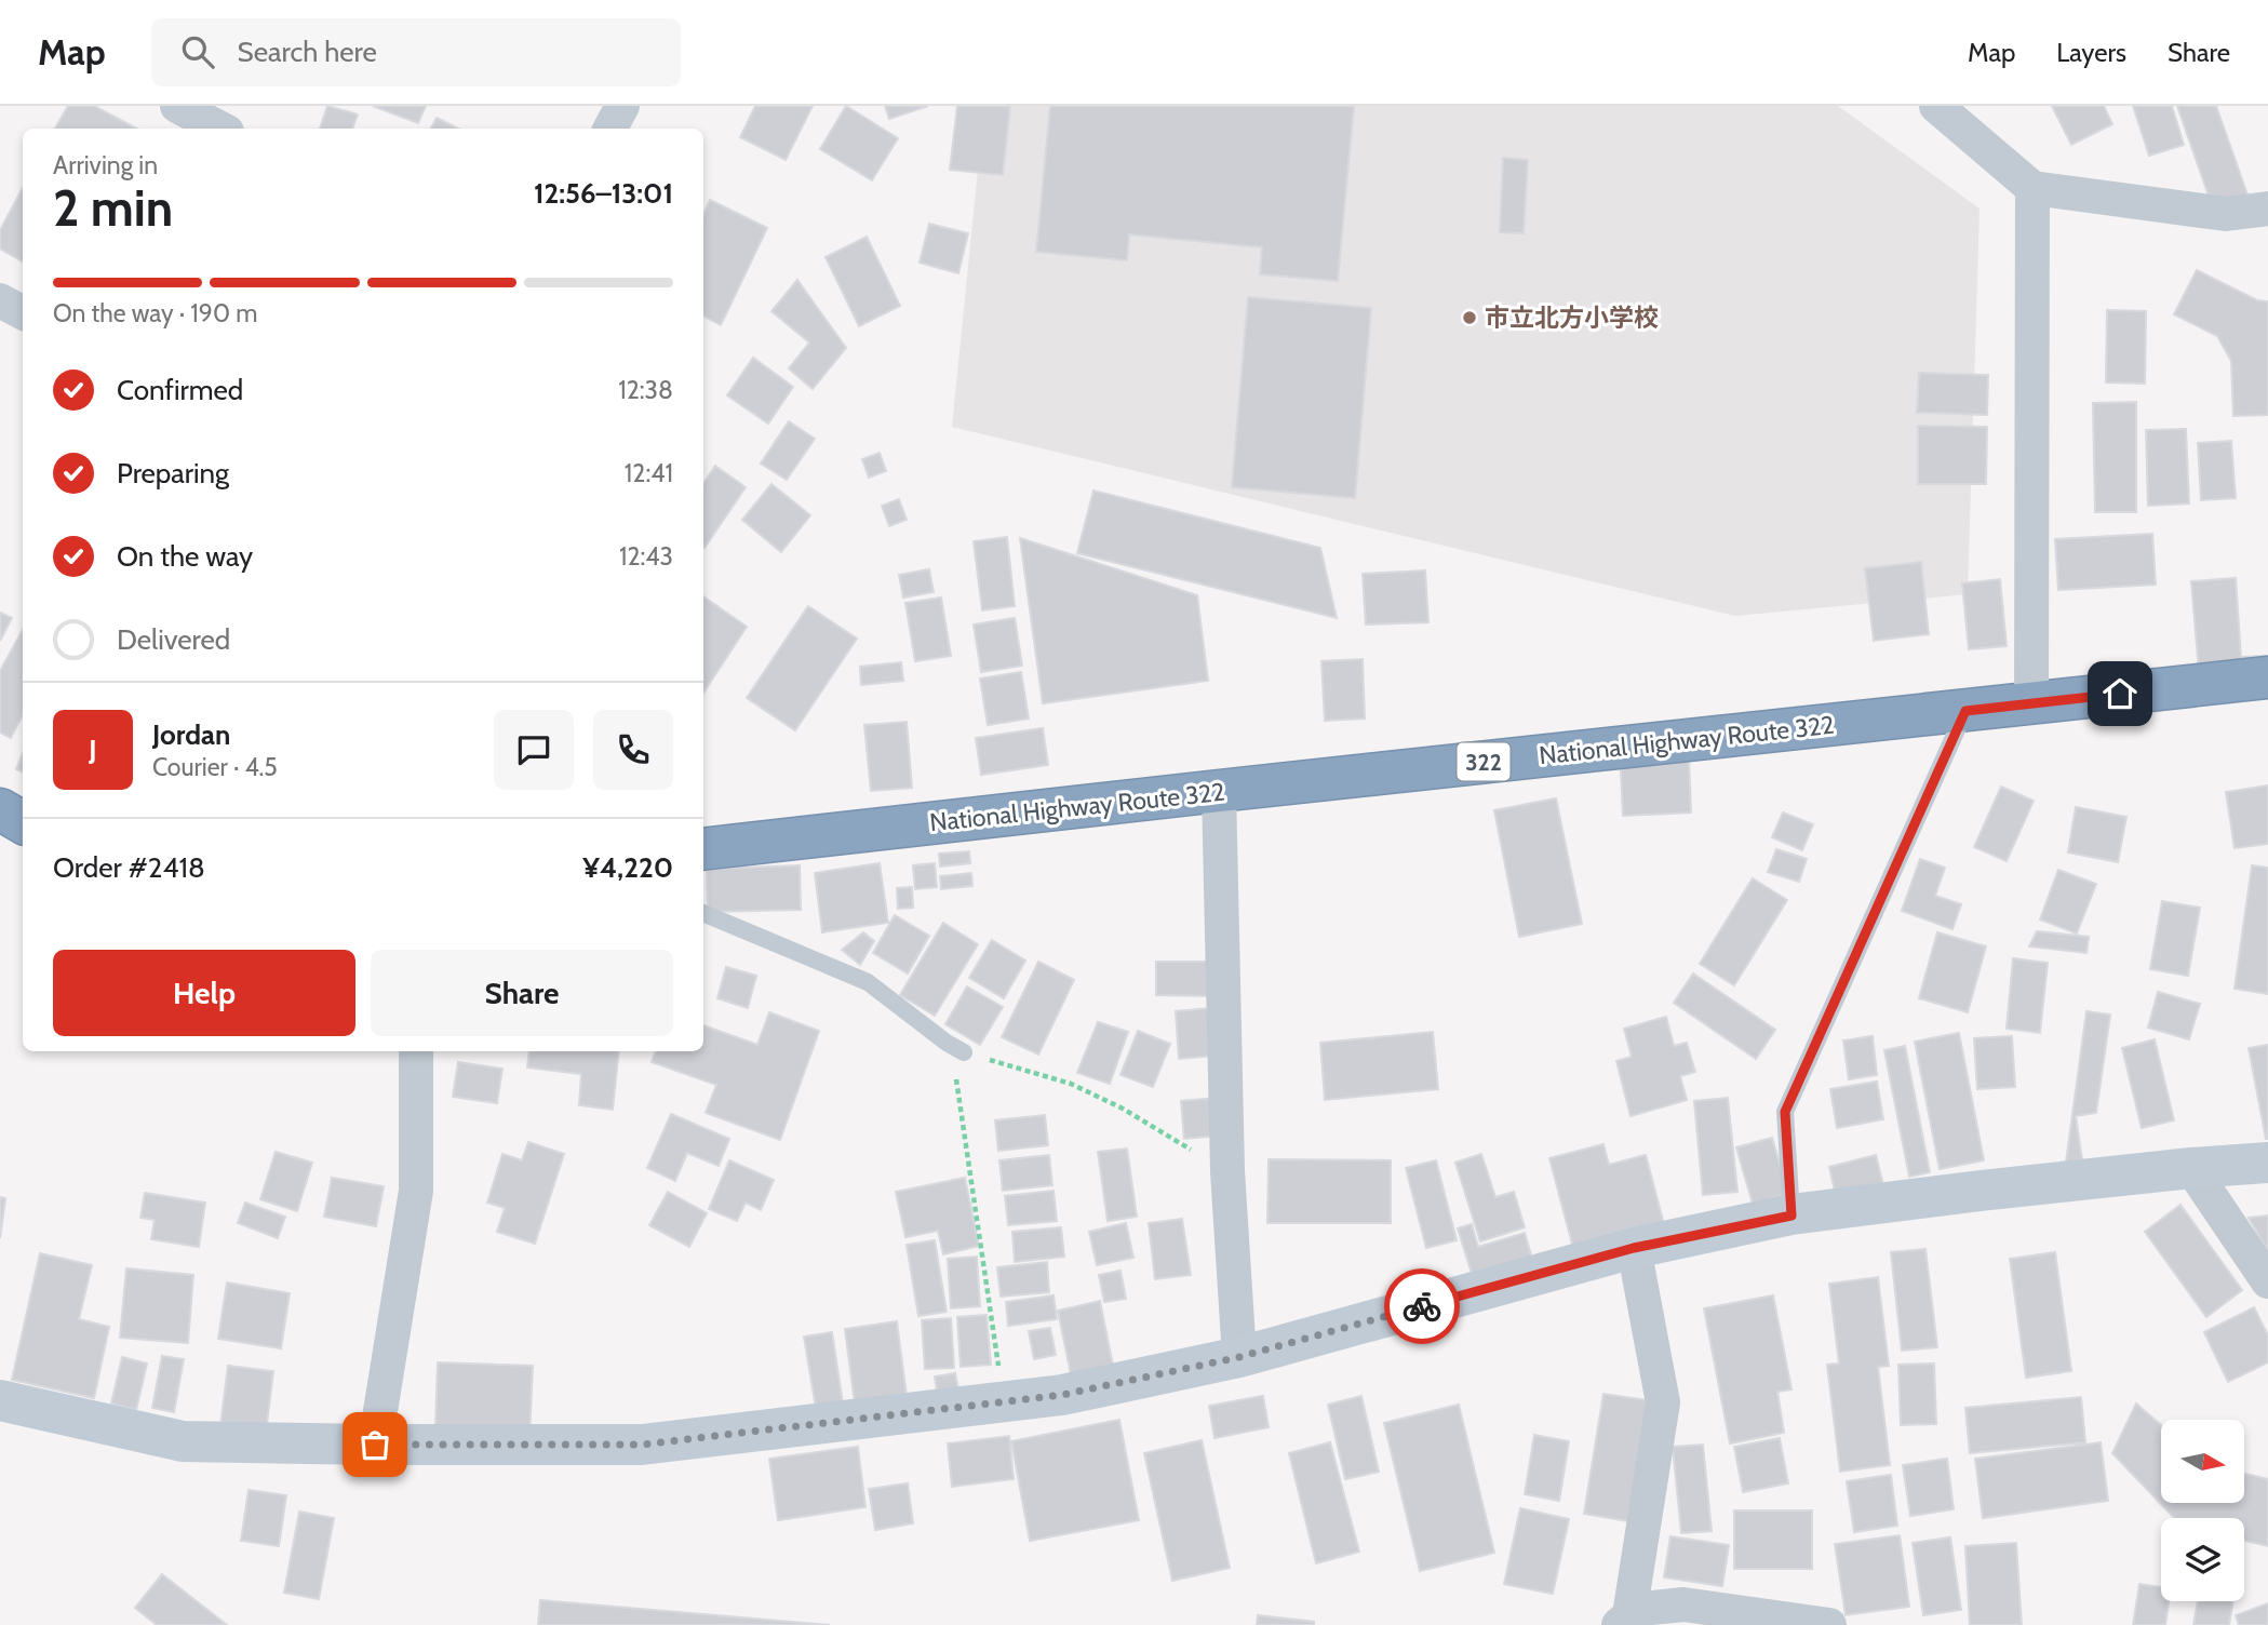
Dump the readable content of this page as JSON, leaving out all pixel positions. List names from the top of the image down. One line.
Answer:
{"streets":{"highway":["National Highway Route 322","322"]},"places":["市立北方小学校"],"north":"right","page":{"header":"Map","search":"Search here","nav":["Map","Layers","Share"],"heading":["2 min","Arriving in","12:56–13:01"],"panel":["Jordan","Courier · 4.5","Order #2418","¥4,220"],"bar":"On the way · 190 m","list":[["Confirmed","12:38"],["Preparing","12:41"],["On the way","12:43"],"Delivered"],"round":"J","buttons":["Help","Share"]}}
